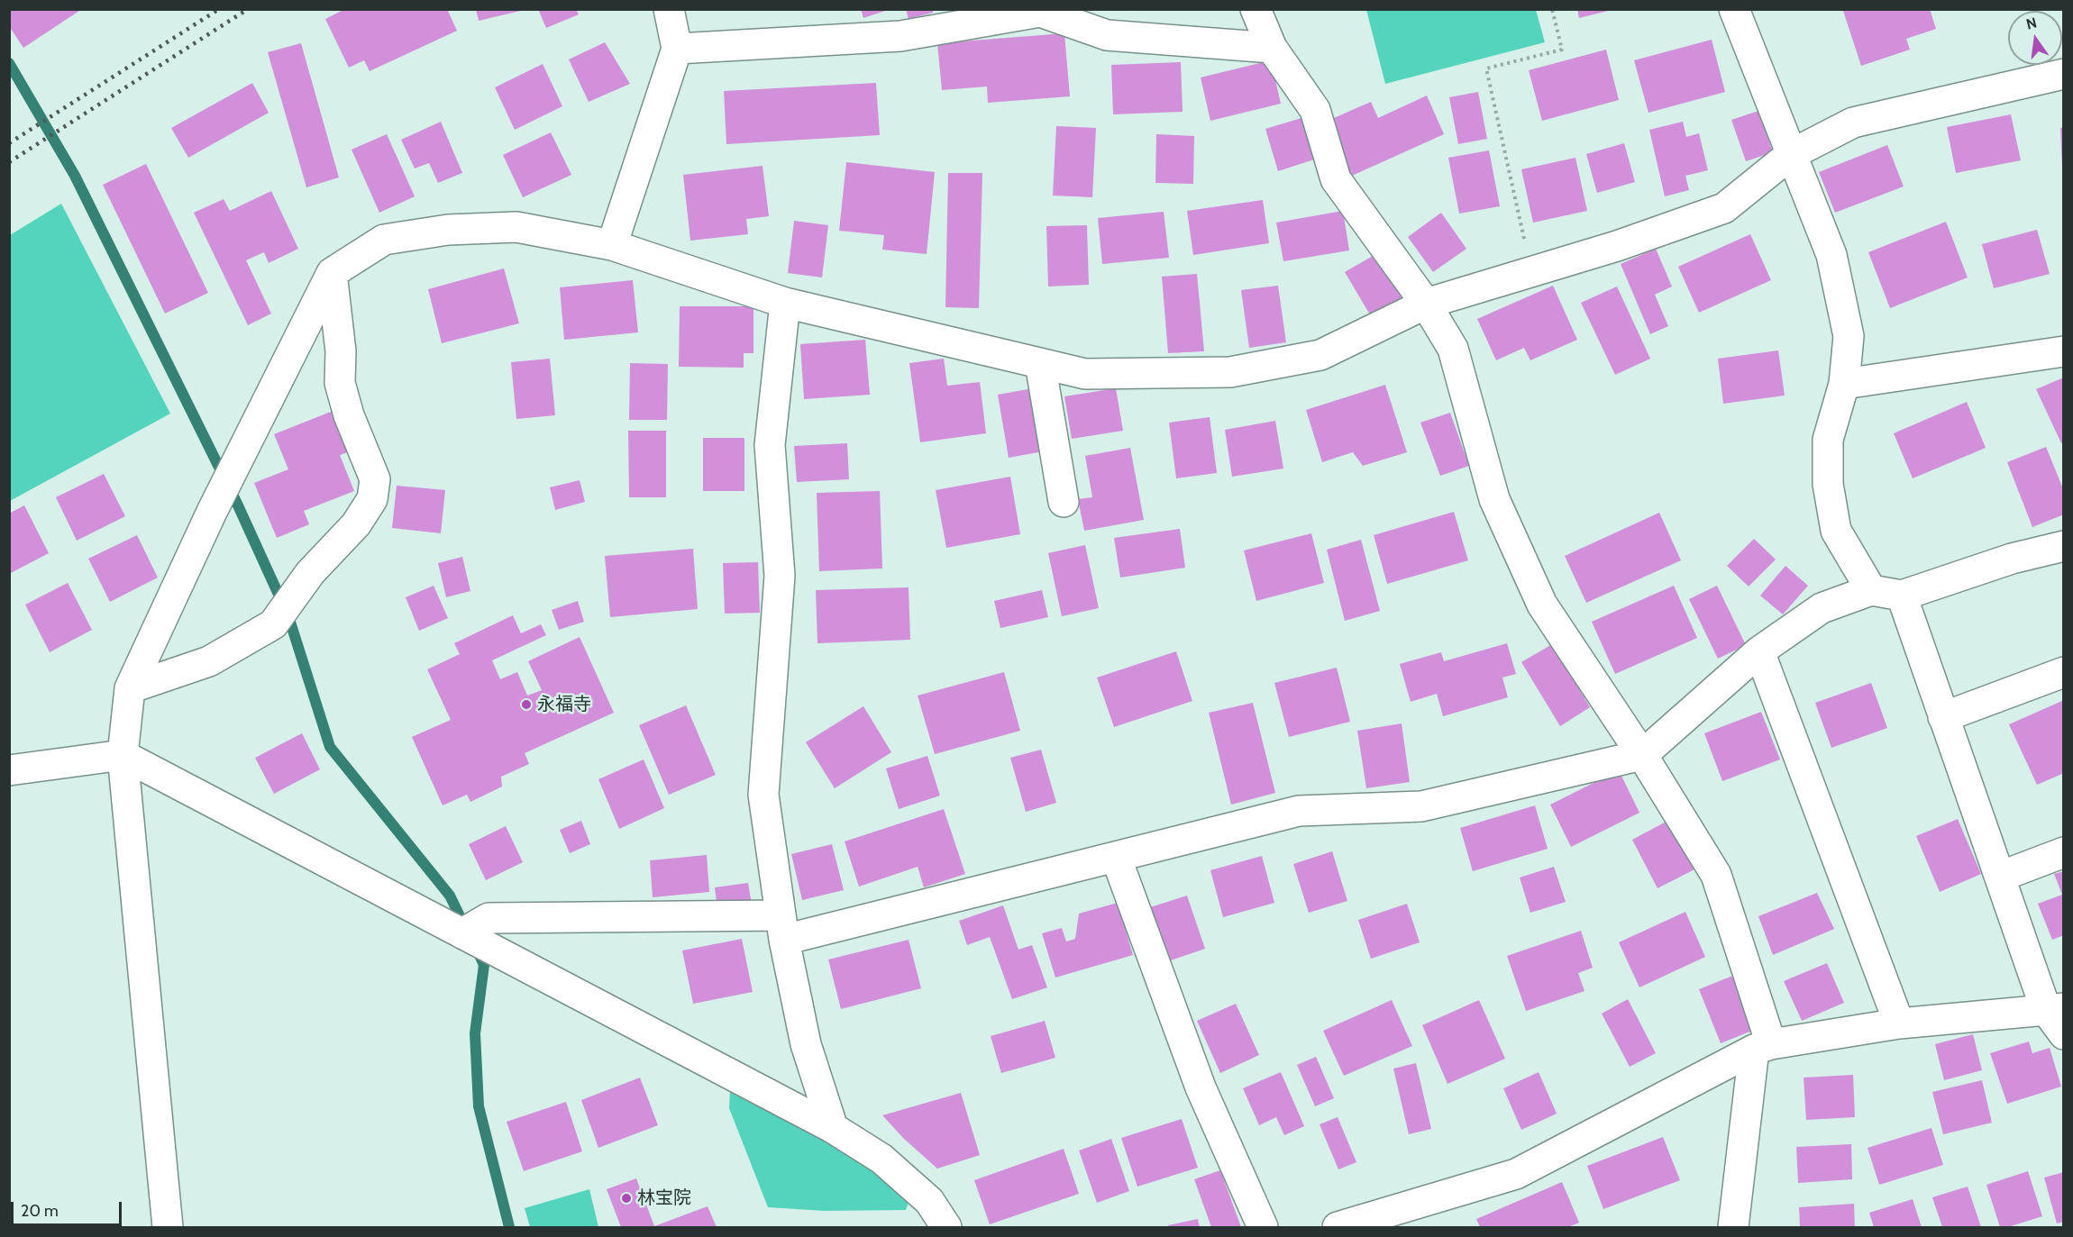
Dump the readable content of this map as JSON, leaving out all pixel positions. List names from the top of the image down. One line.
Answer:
{"places":["永福寺","林宝院"],"scale_bar":"20 m","north":"top"}
